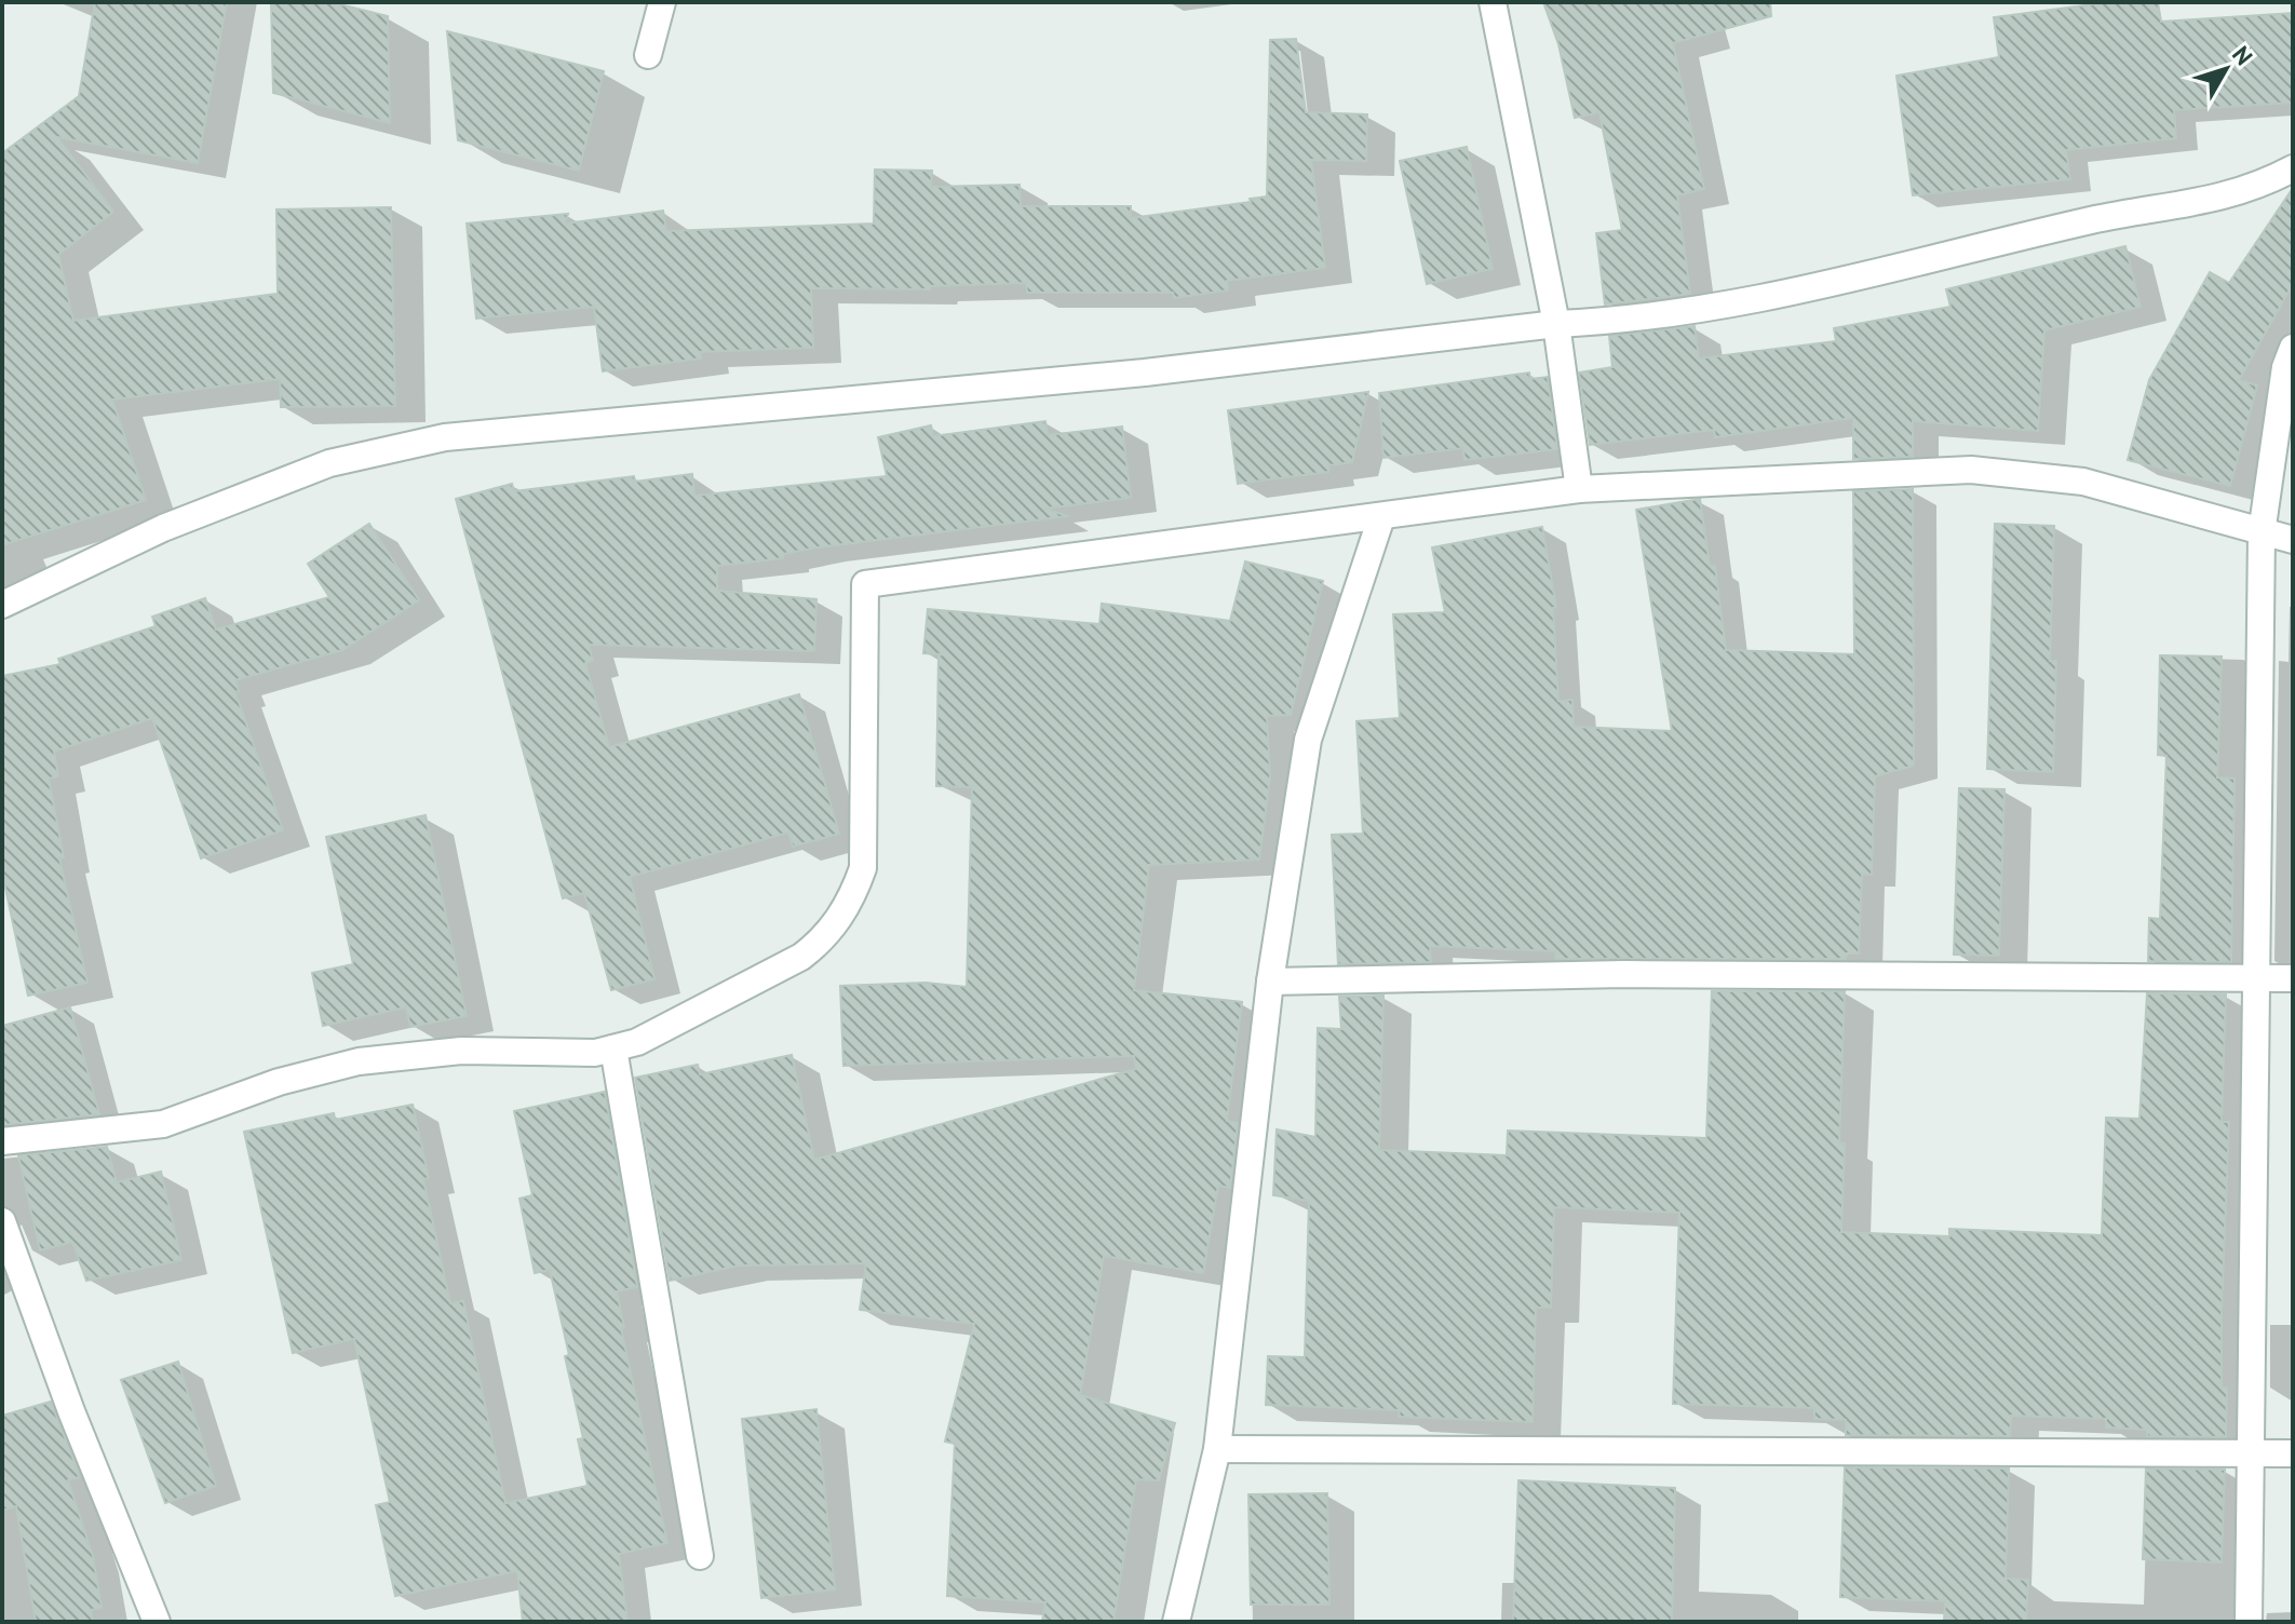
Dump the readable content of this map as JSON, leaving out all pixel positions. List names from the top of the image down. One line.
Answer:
{"north":"top right"}
